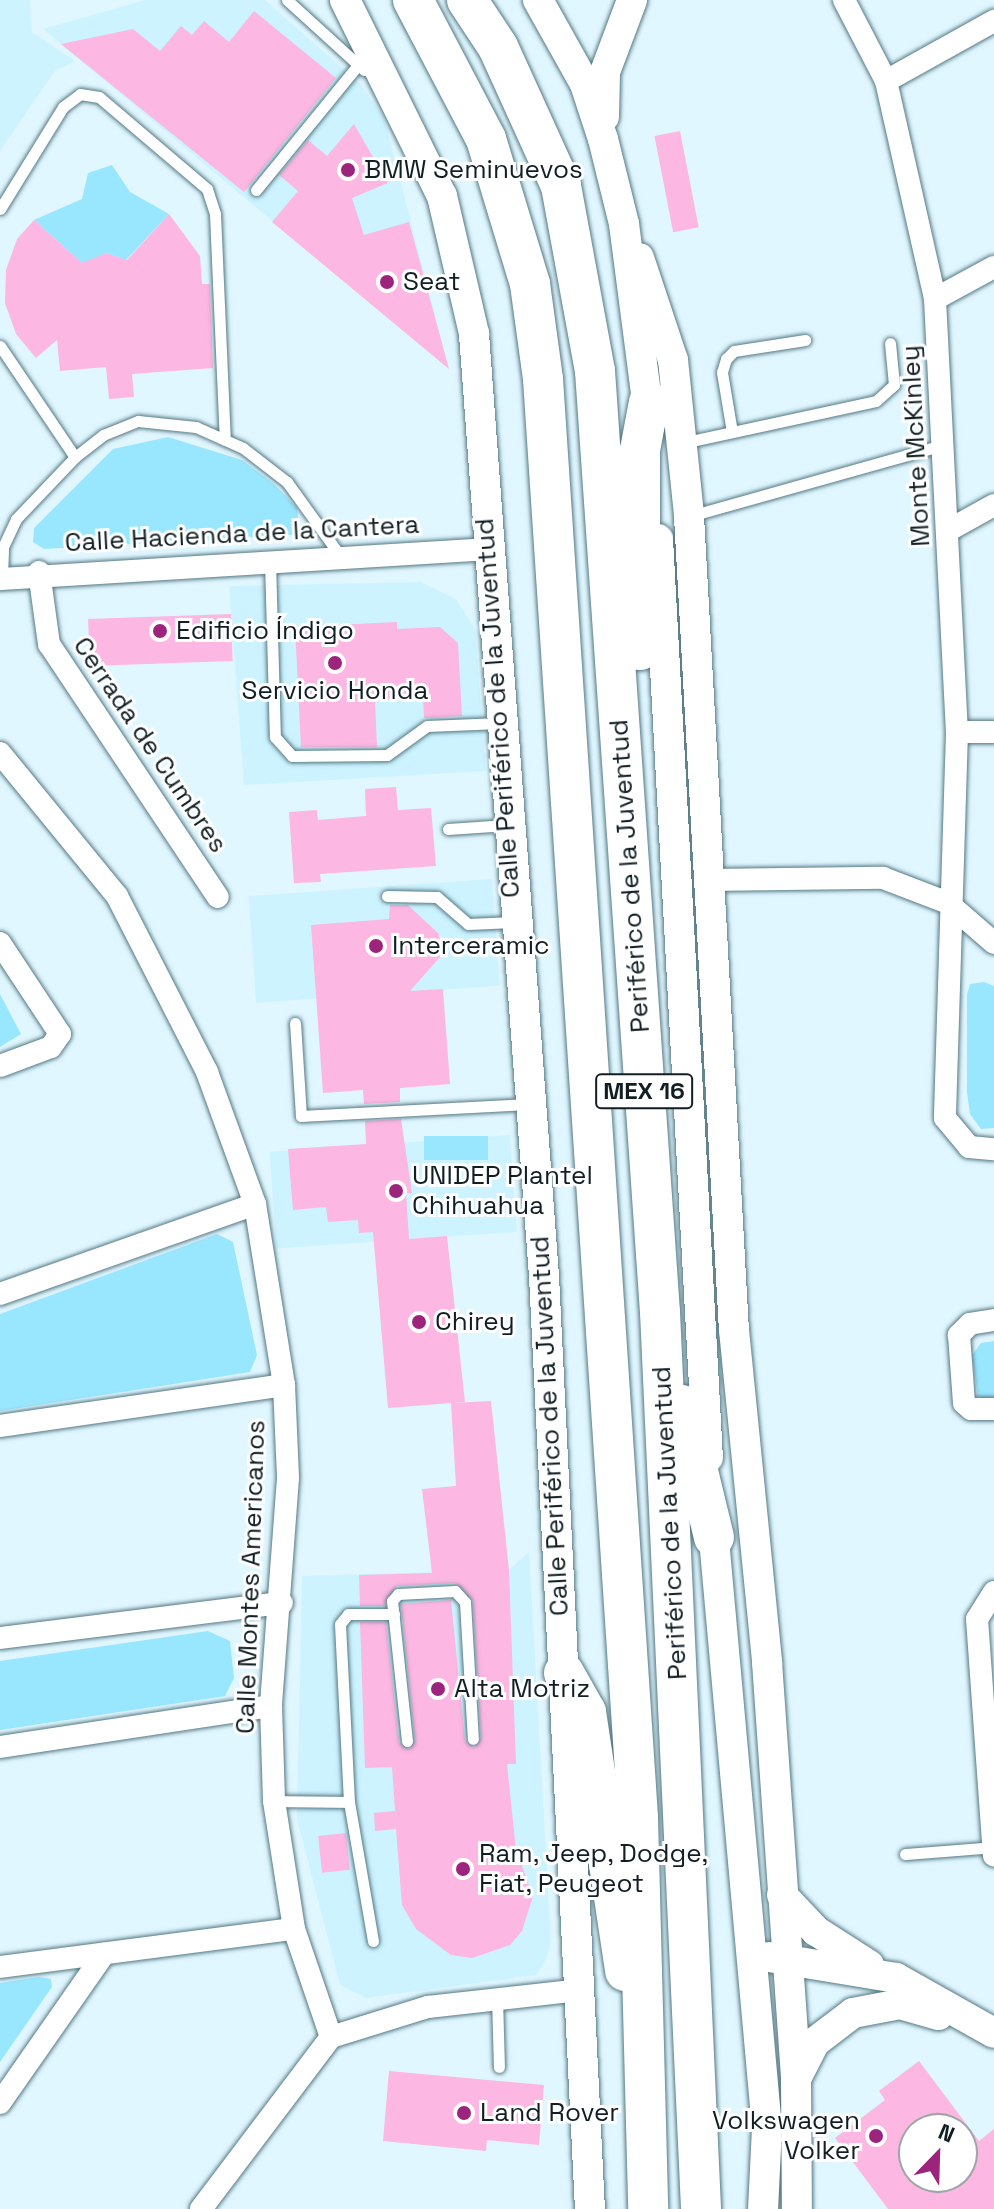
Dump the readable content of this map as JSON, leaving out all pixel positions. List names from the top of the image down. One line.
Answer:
{"streets":{"highway":["Periférico de la Juventud","MEX 16"],"main road":["Calle Periférico de la Juventud"],"street":["Monte McKinley","Calle Hacienda de la Cantera","Cerrada de Cumbres","Calle Montes Americanos"]},"crossings":[["Calle Hacienda de la Cantera","Calle Periférico de la Juventud"],["Calle Hacienda de la Cantera","Cerrada de Cumbres"]],"places":["BMW Seminuevos","Seat","Edificio Índigo","Servicio Honda","Interceramic","UNIDEP Plantel Chihuahua","Chirey","Alta Motriz","Ram, Jeep, Dodge, Fiat, Peugeot","Land Rover","Volkswagen Volker"],"north":"top right"}
